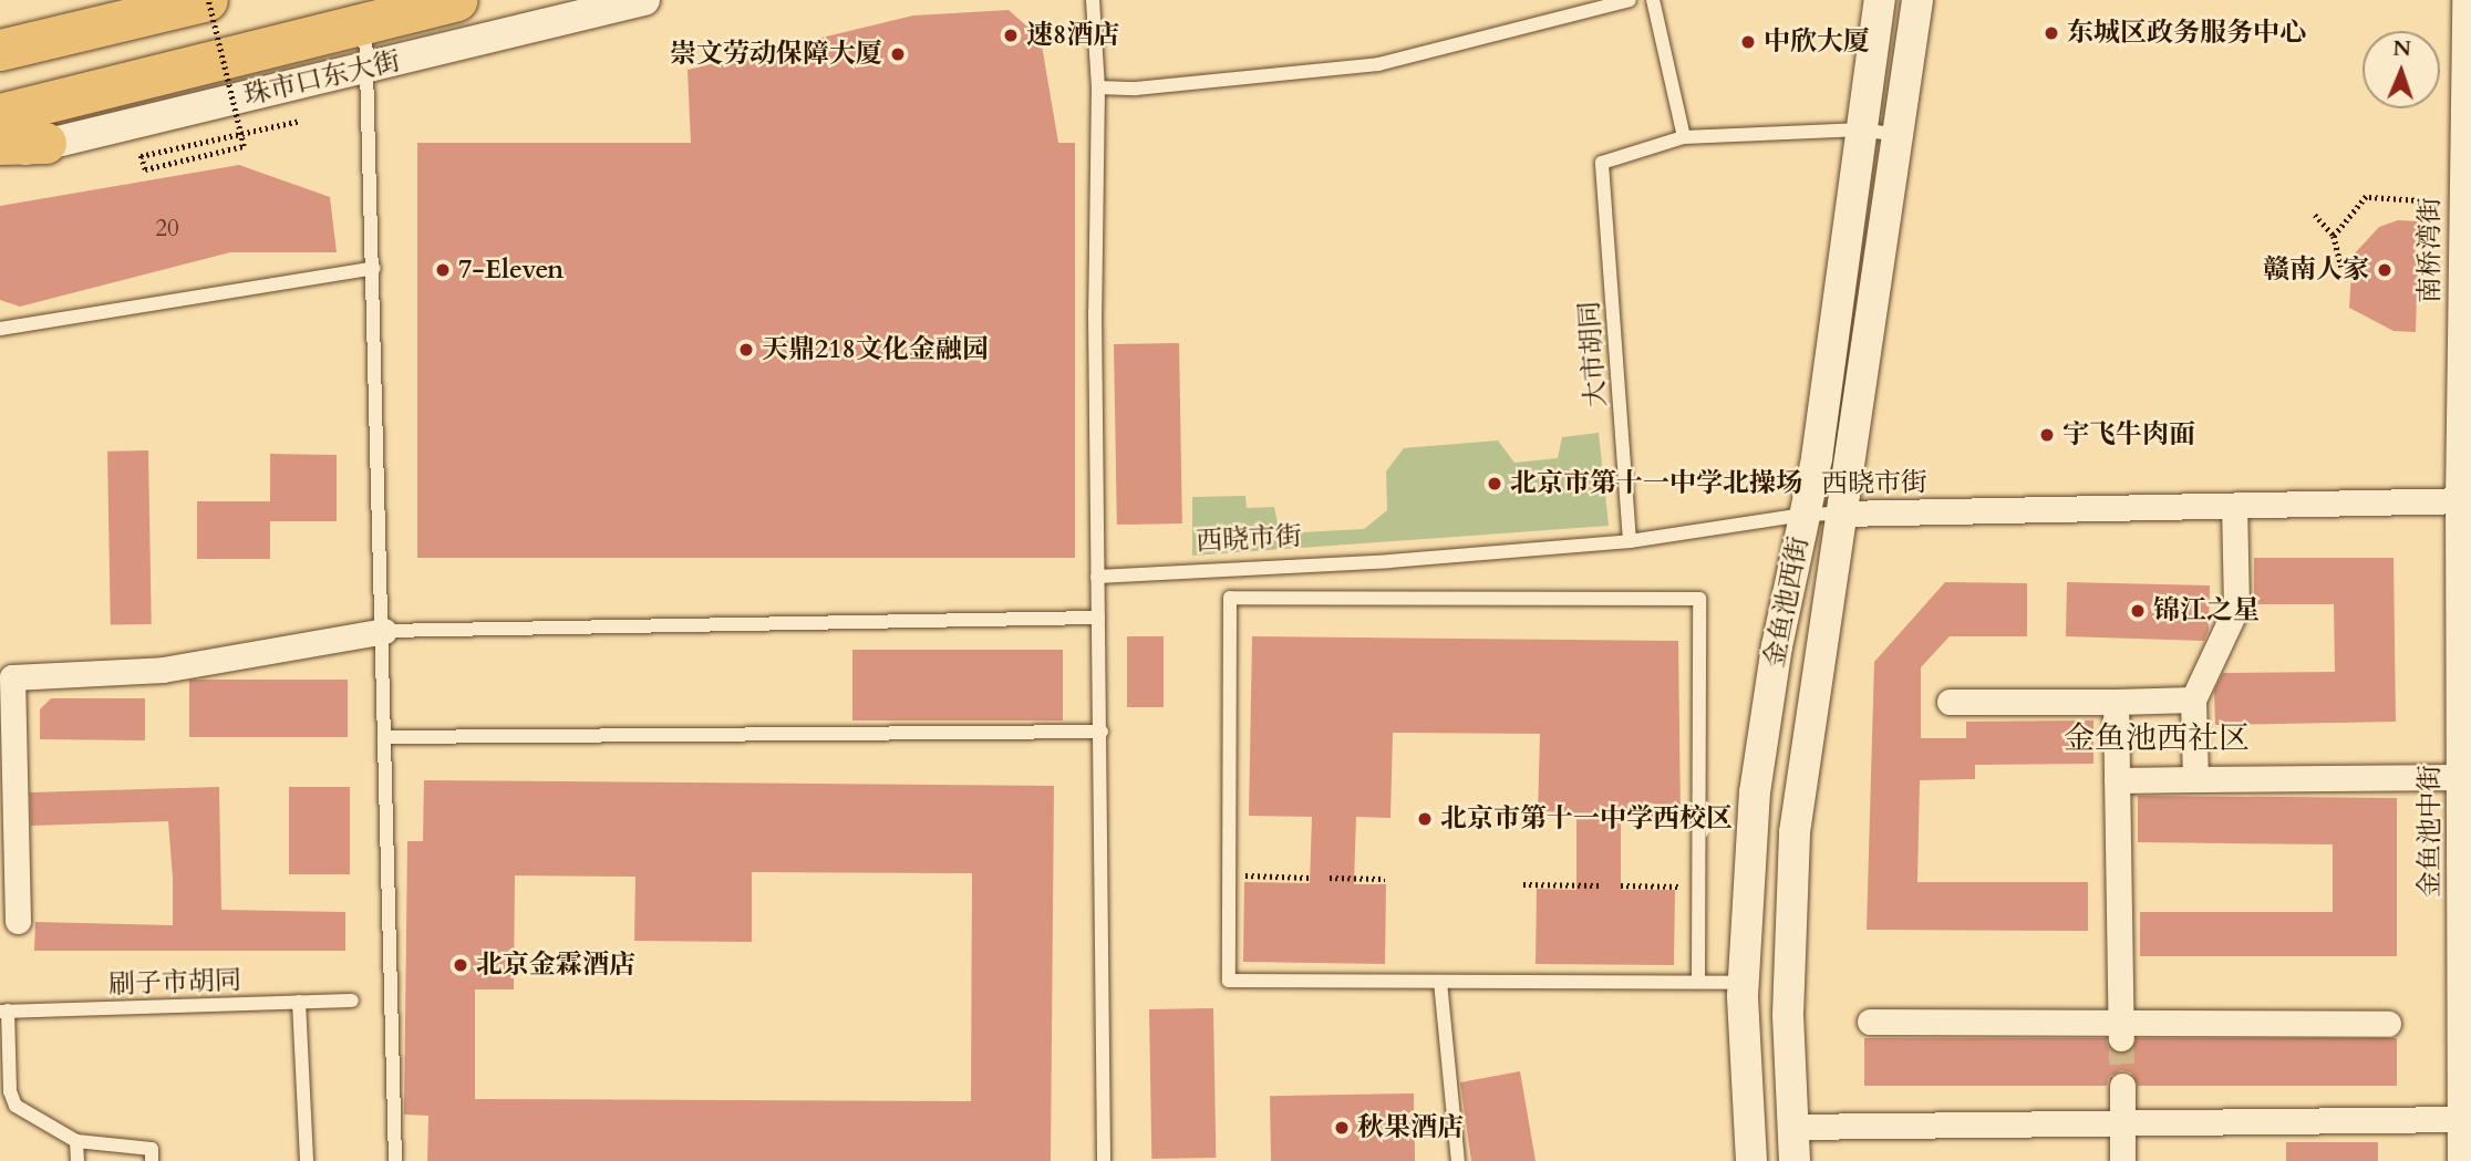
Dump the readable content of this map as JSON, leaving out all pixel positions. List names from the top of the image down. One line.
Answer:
{"streets":{"main road":["珠市口东大街"],"street":["南桥湾街","西晓市街","金鱼池西街","金鱼池中街"],"lane":["大市胡同","刷子市胡同"]},"crossings":[["南桥湾街","西晓市街"],["南桥湾街","金鱼池中街"],["大市胡同","西晓市街"],["西晓市街","金鱼池西街"],["西晓市街","金鱼池中街"]],"districts":["金鱼池西社区"],"places":["东城区政务服务中心","速8酒店","中欣大厦","崇文劳动保障大厦","7-Eleven","赣南人家","天鼎218文化金融园","宇飞牛肉面","北京市第十一中学北操场","锦江之星","北京市第十一中学西校区","北京金霖酒店","秋果酒店"],"house_numbers":["20"],"north":"top"}
